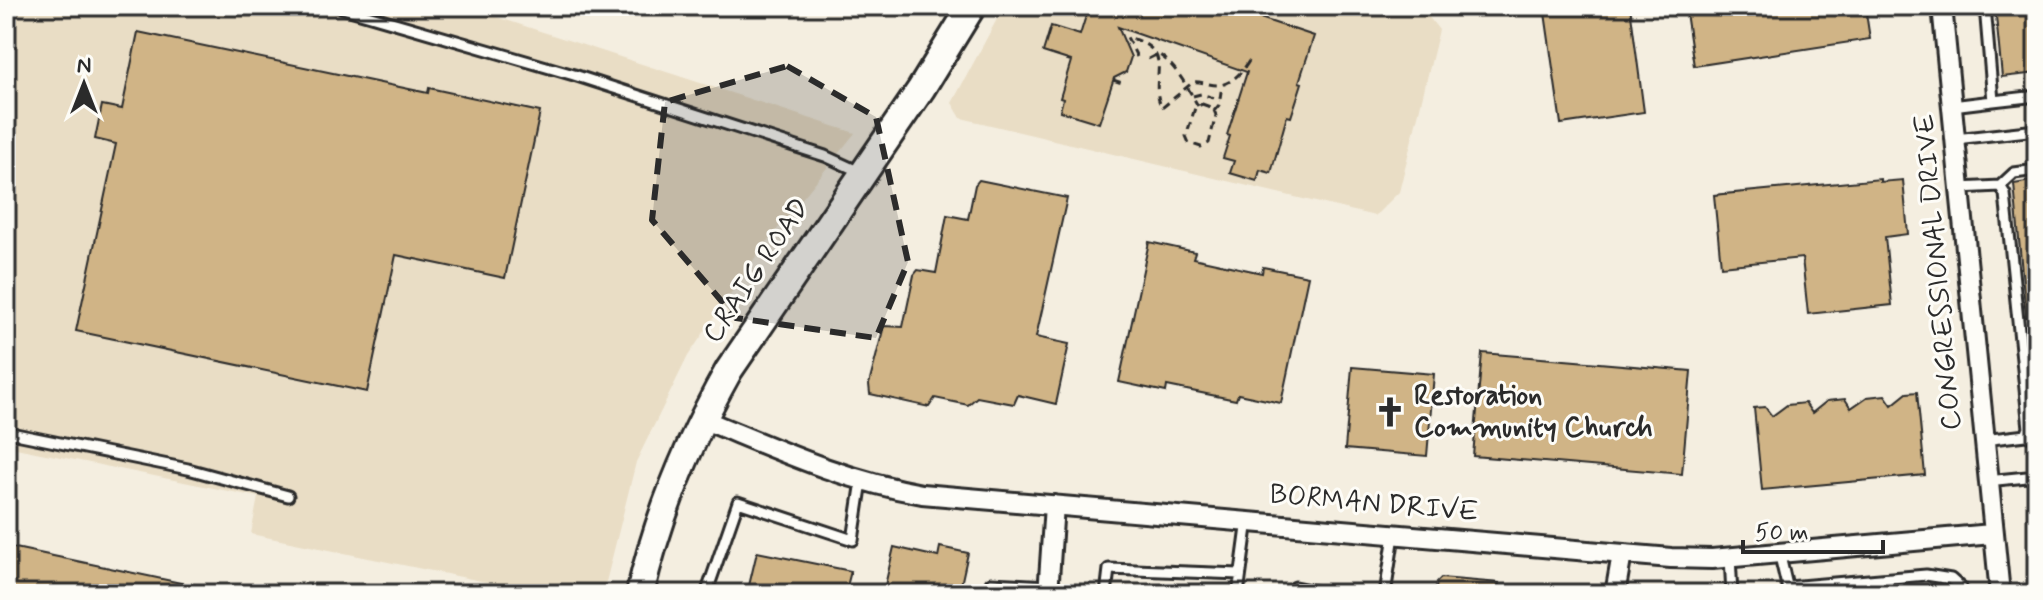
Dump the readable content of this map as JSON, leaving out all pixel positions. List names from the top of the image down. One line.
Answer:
{"streets":{"main road":["CRAIG ROAD"],"street":["CONGRESSIONAL DRIVE","BORMAN DRIVE"]},"crossings":[["CRAIG ROAD","BORMAN DRIVE"],["CONGRESSIONAL DRIVE","BORMAN DRIVE"]],"places":{"church":["Restoration Community Church"]},"scale_bar":"50 m","north":"top"}
